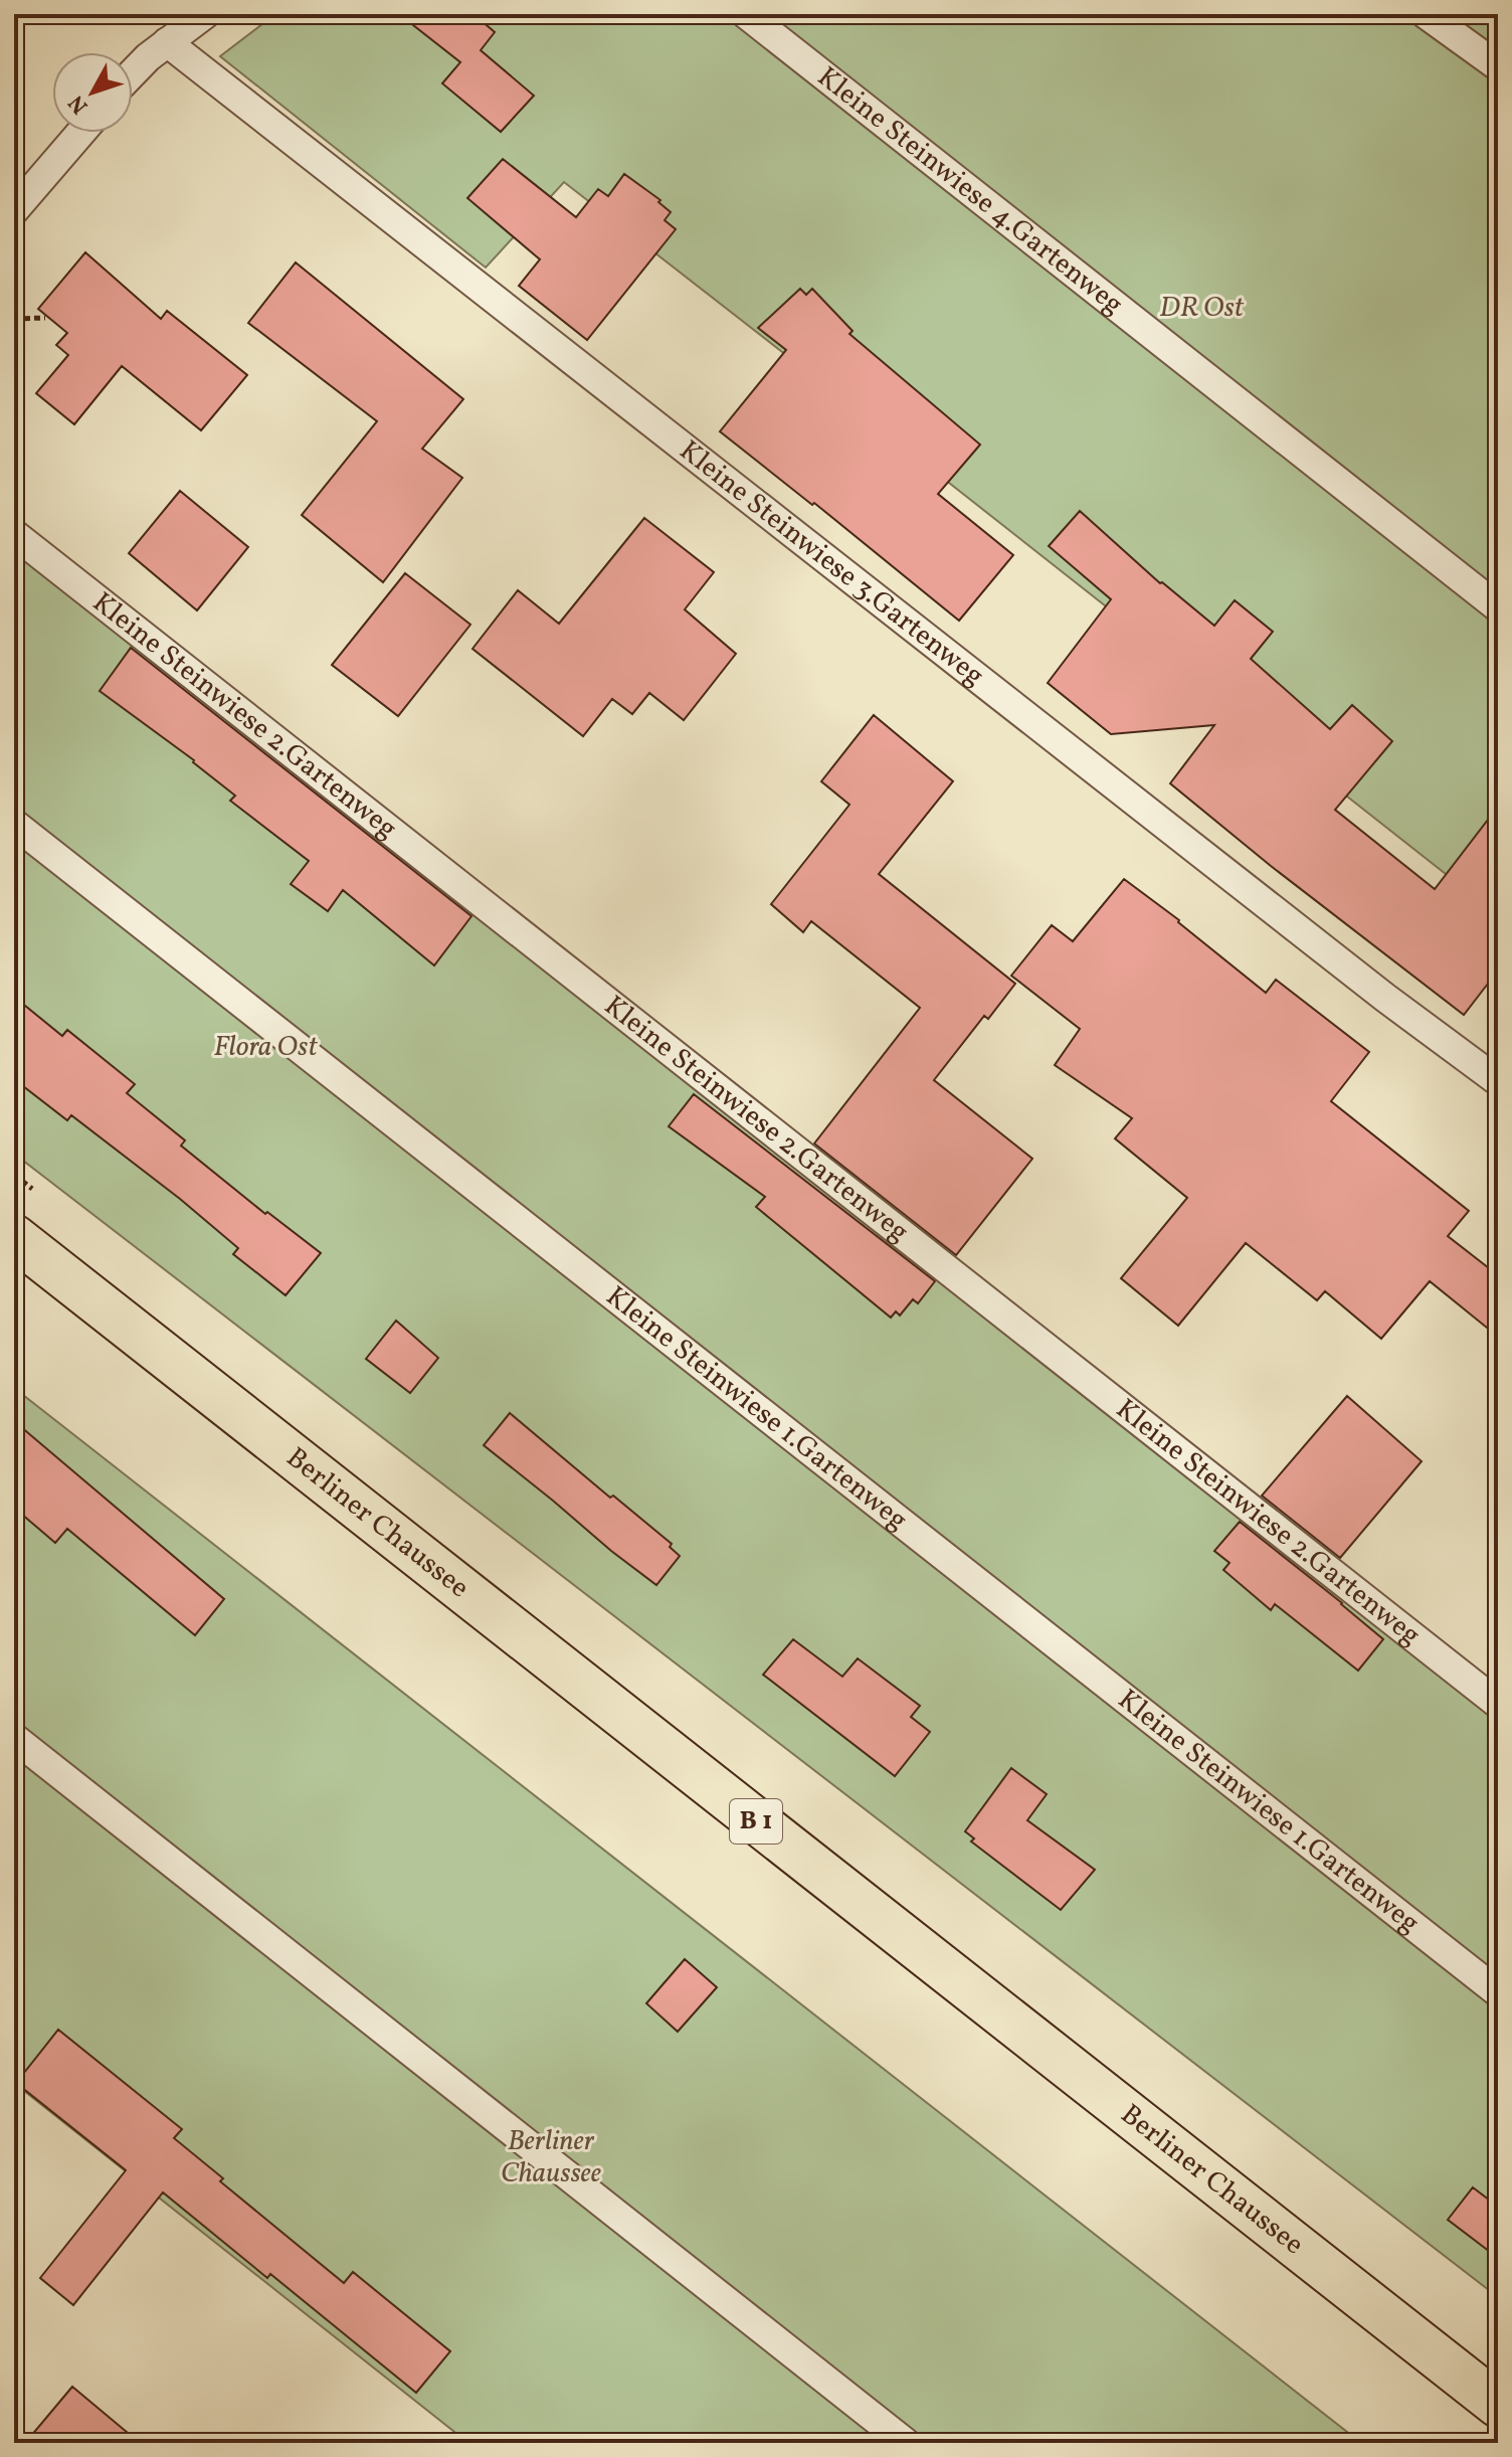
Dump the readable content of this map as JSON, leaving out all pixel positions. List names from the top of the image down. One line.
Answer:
{"streets":{"main road":["Berliner Chaussee","B 1"],"lane":["Kleine Steinwiese 4.Gartenweg","Kleine Steinwiese 3.Gartenweg","Kleine Steinwiese 2.Gartenweg","Kleine Steinwiese 1.Gartenweg"]},"parks":["DR Ost","Flora Ost","Berliner Chaussee"],"north":"bottom left"}
